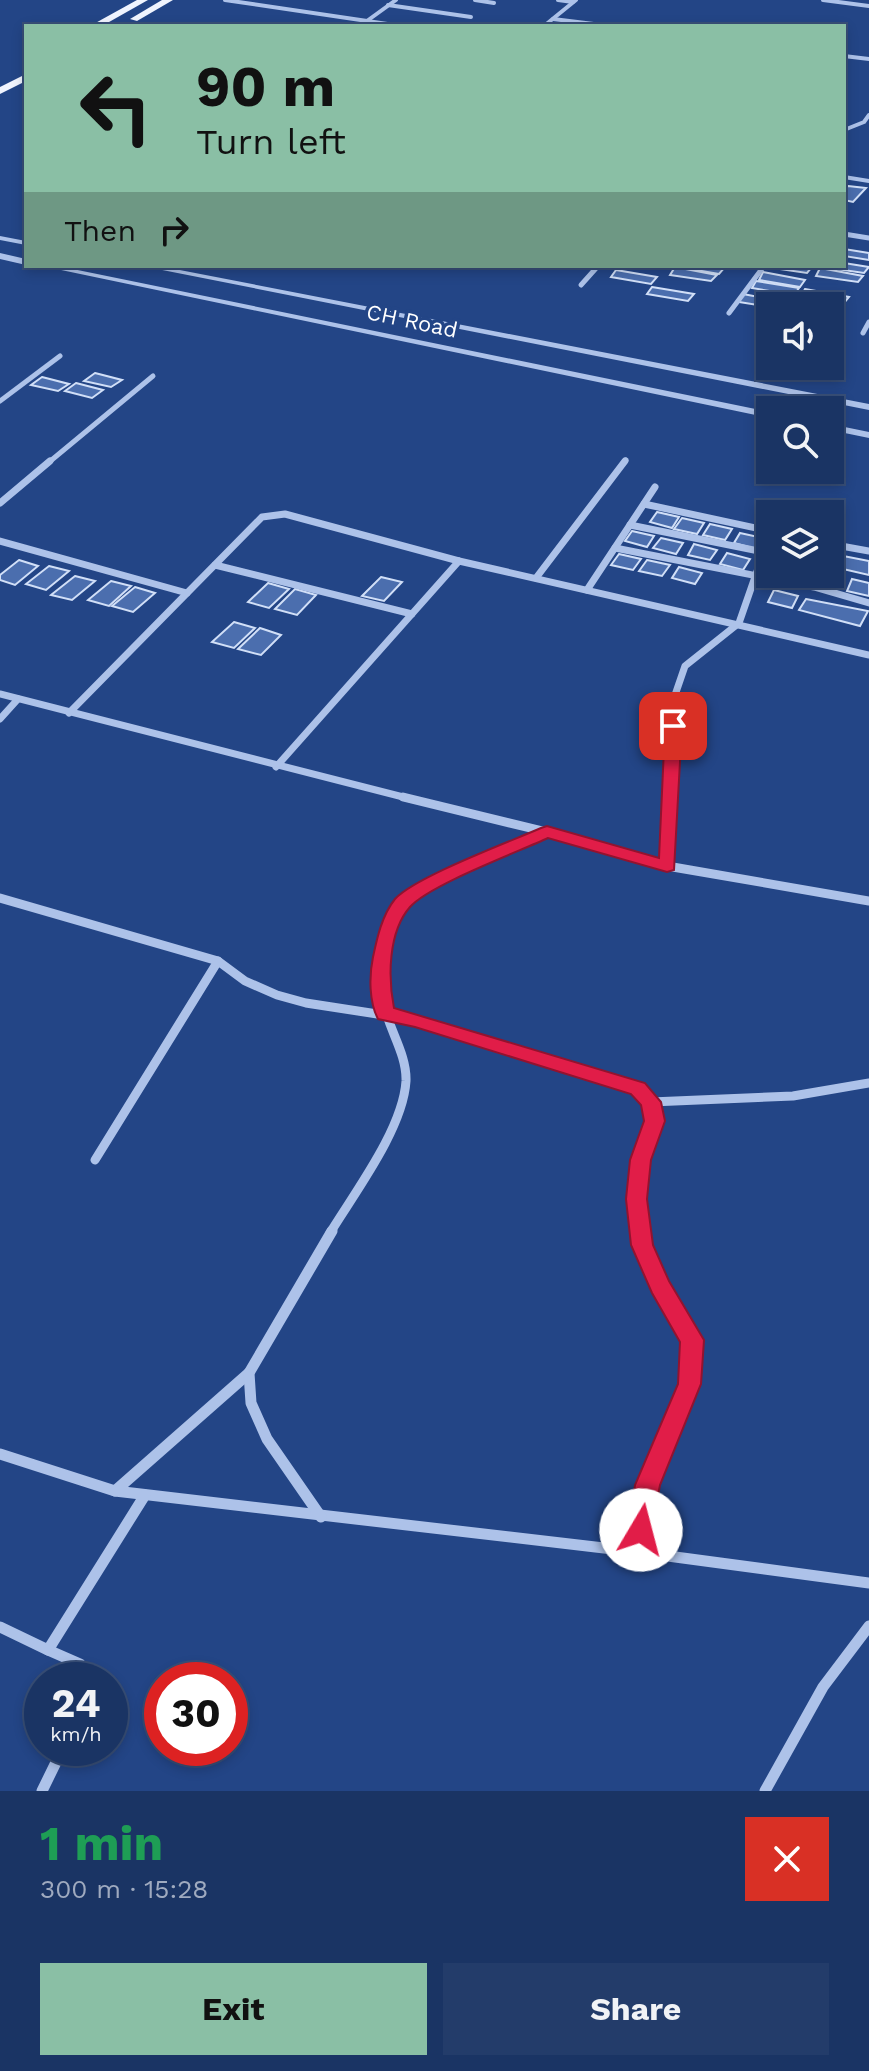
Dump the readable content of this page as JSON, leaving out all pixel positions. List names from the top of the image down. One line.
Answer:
{"streets":{"street":["CH Road"]},"page":{"turn":["90 m","Turn left"],"then":"Then","speed":"24 km/h","limit":"30","heading":["1 min","300 m · 15:28"],"buttons":["Exit","Share"]}}
